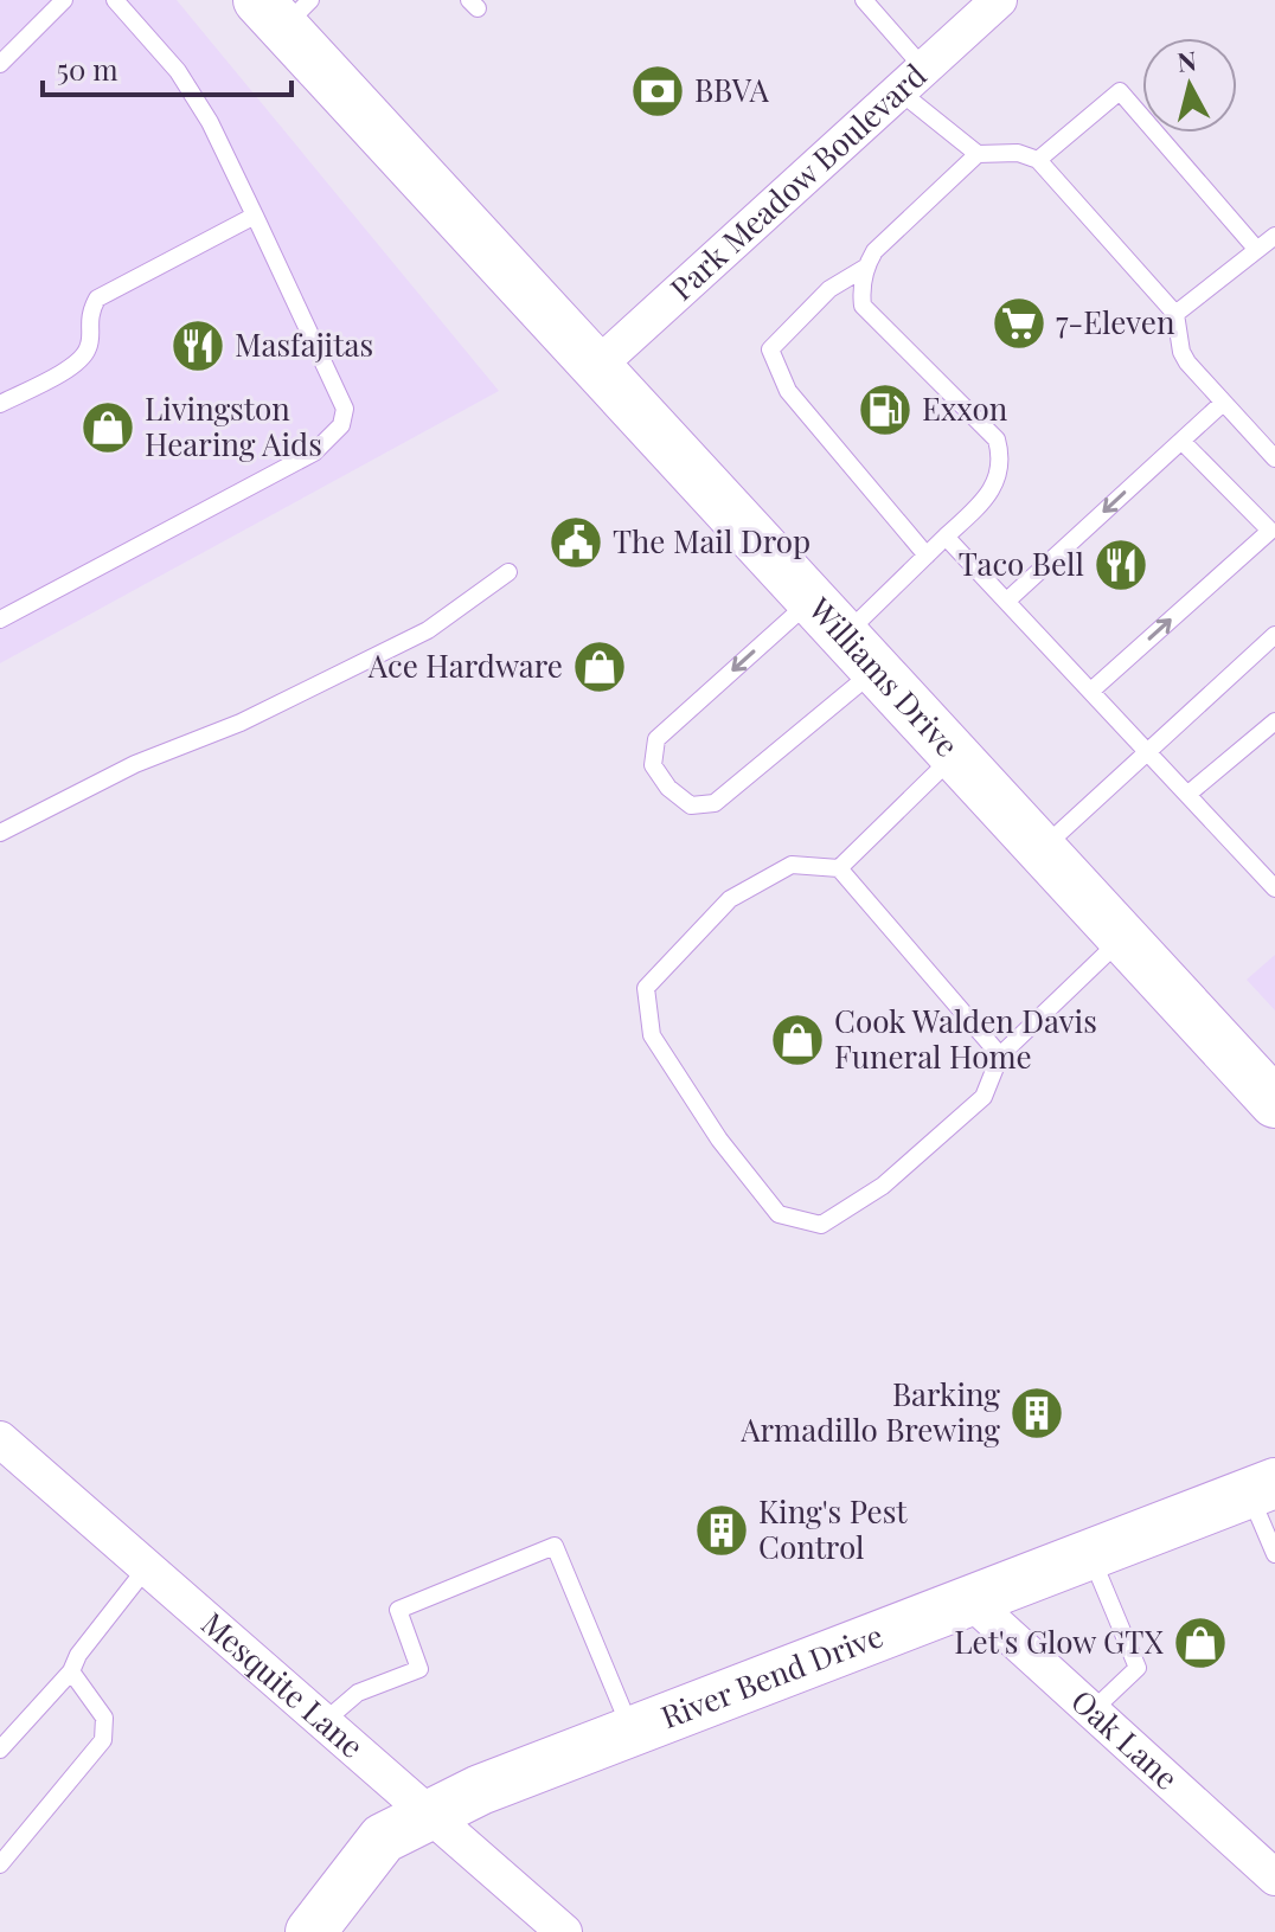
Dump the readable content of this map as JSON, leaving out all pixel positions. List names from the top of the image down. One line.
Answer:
{"streets":{"main road":["Williams Drive","River Bend Drive"],"street":["Park Meadow Boulevard","Mesquite Lane","Oak Lane"]},"crossings":[["Park Meadow Boulevard","Williams Drive"],["River Bend Drive","Mesquite Lane"],["River Bend Drive","Oak Lane"]],"places":{"bank":["BBVA"],"supermarket":["7-Eleven"],"restaurant":["Masfajitas","Taco Bell"],"fuel station":["Exxon"],"shop":["Livingston Hearing Aids","Ace Hardware","Cook Walden Davis Funeral Home","Let's Glow GTX"],"public building":["The Mail Drop"],"building":["Barking Armadillo Brewing","King's Pest Control"]},"scale_bar":"50 m","north":"top"}
